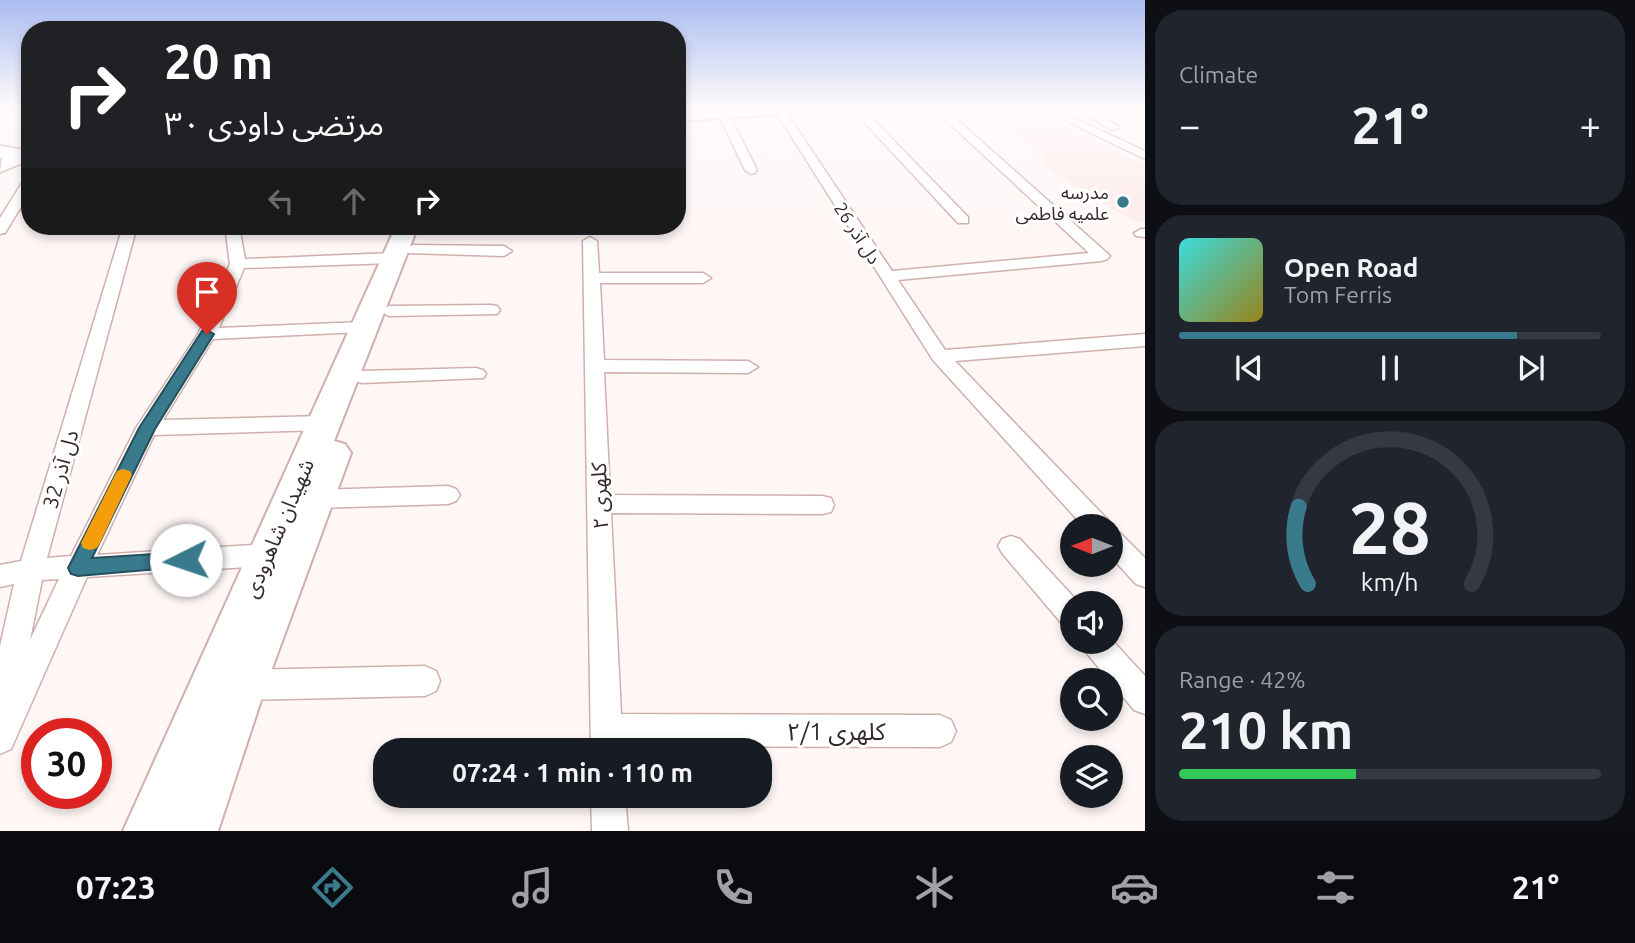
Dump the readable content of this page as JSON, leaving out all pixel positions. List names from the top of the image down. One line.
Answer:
{"streets":{"main road":["شهیدان شاهرودی"],"street":["دل آذر 26","دل آذر 32","کلهری ۲","کلهری ۲/1"]},"places":["مدرسه علمیه فاطمی"],"north":"left","page":{"tile":["Climate",["Range · 42%","210 km"]],"turn":["20 m","۳۰ مرتضی داودی"],"heat":["−","21°","+"],"song":["Open Road","Tom Ferris"],"limit":"30","trip":"07:24 · 1 min · 110 m","tabs":["07:23","21°"],"gauge":["28","km/h"]}}
